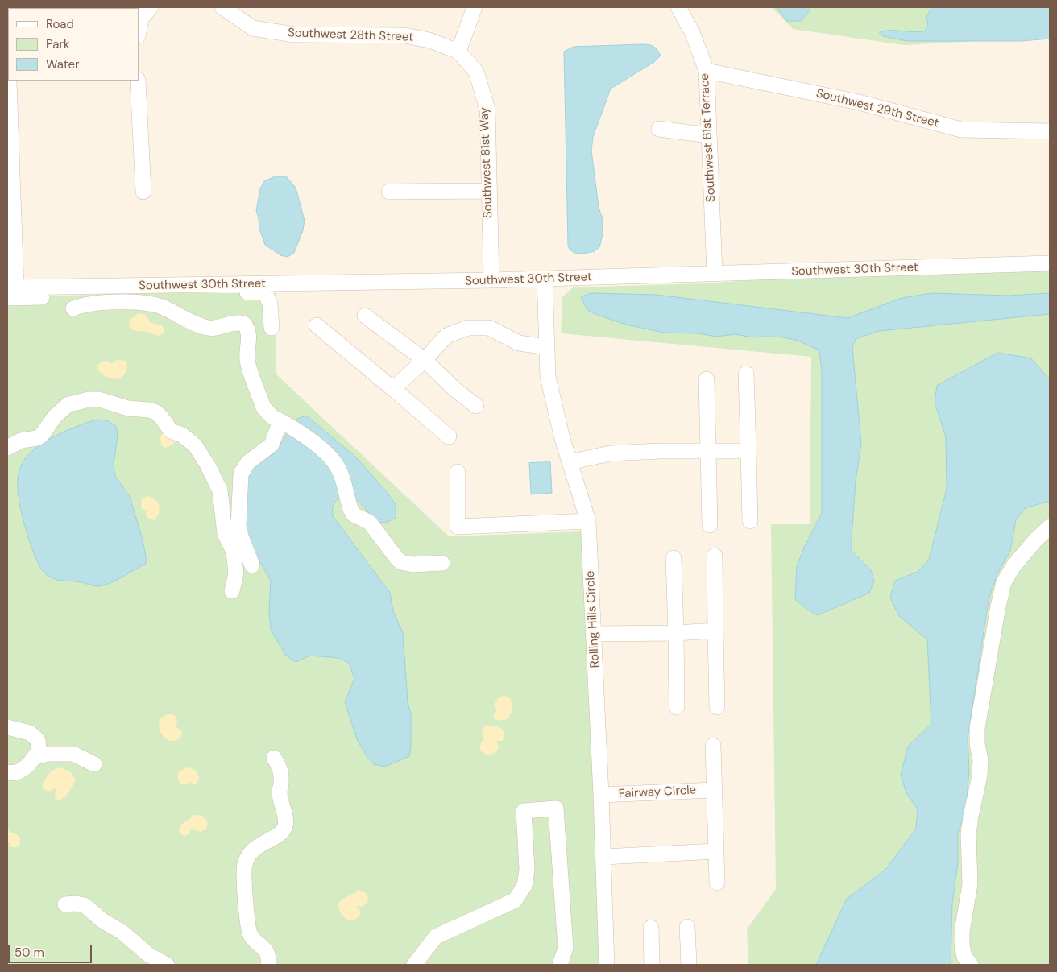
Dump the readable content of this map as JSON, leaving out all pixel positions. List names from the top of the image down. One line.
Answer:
{"streets":{"street":["Southwest 28th Street","Southwest 29th Street","Southwest 81st Terrace","Southwest 81st Way","Southwest 30th Street","Rolling Hills Circle","Fairway Circle"]},"crossings":[["Southwest 28th Street","Southwest 81st Way"],["Southwest 29th Street","Southwest 81st Terrace"],["Southwest 81st Terrace","Southwest 30th Street"],["Southwest 81st Way","Southwest 30th Street"],["Southwest 30th Street","Rolling Hills Circle"],["Rolling Hills Circle","Fairway Circle"]],"legend":["Road","Park","Water"],"scale_bar":"50 m"}
